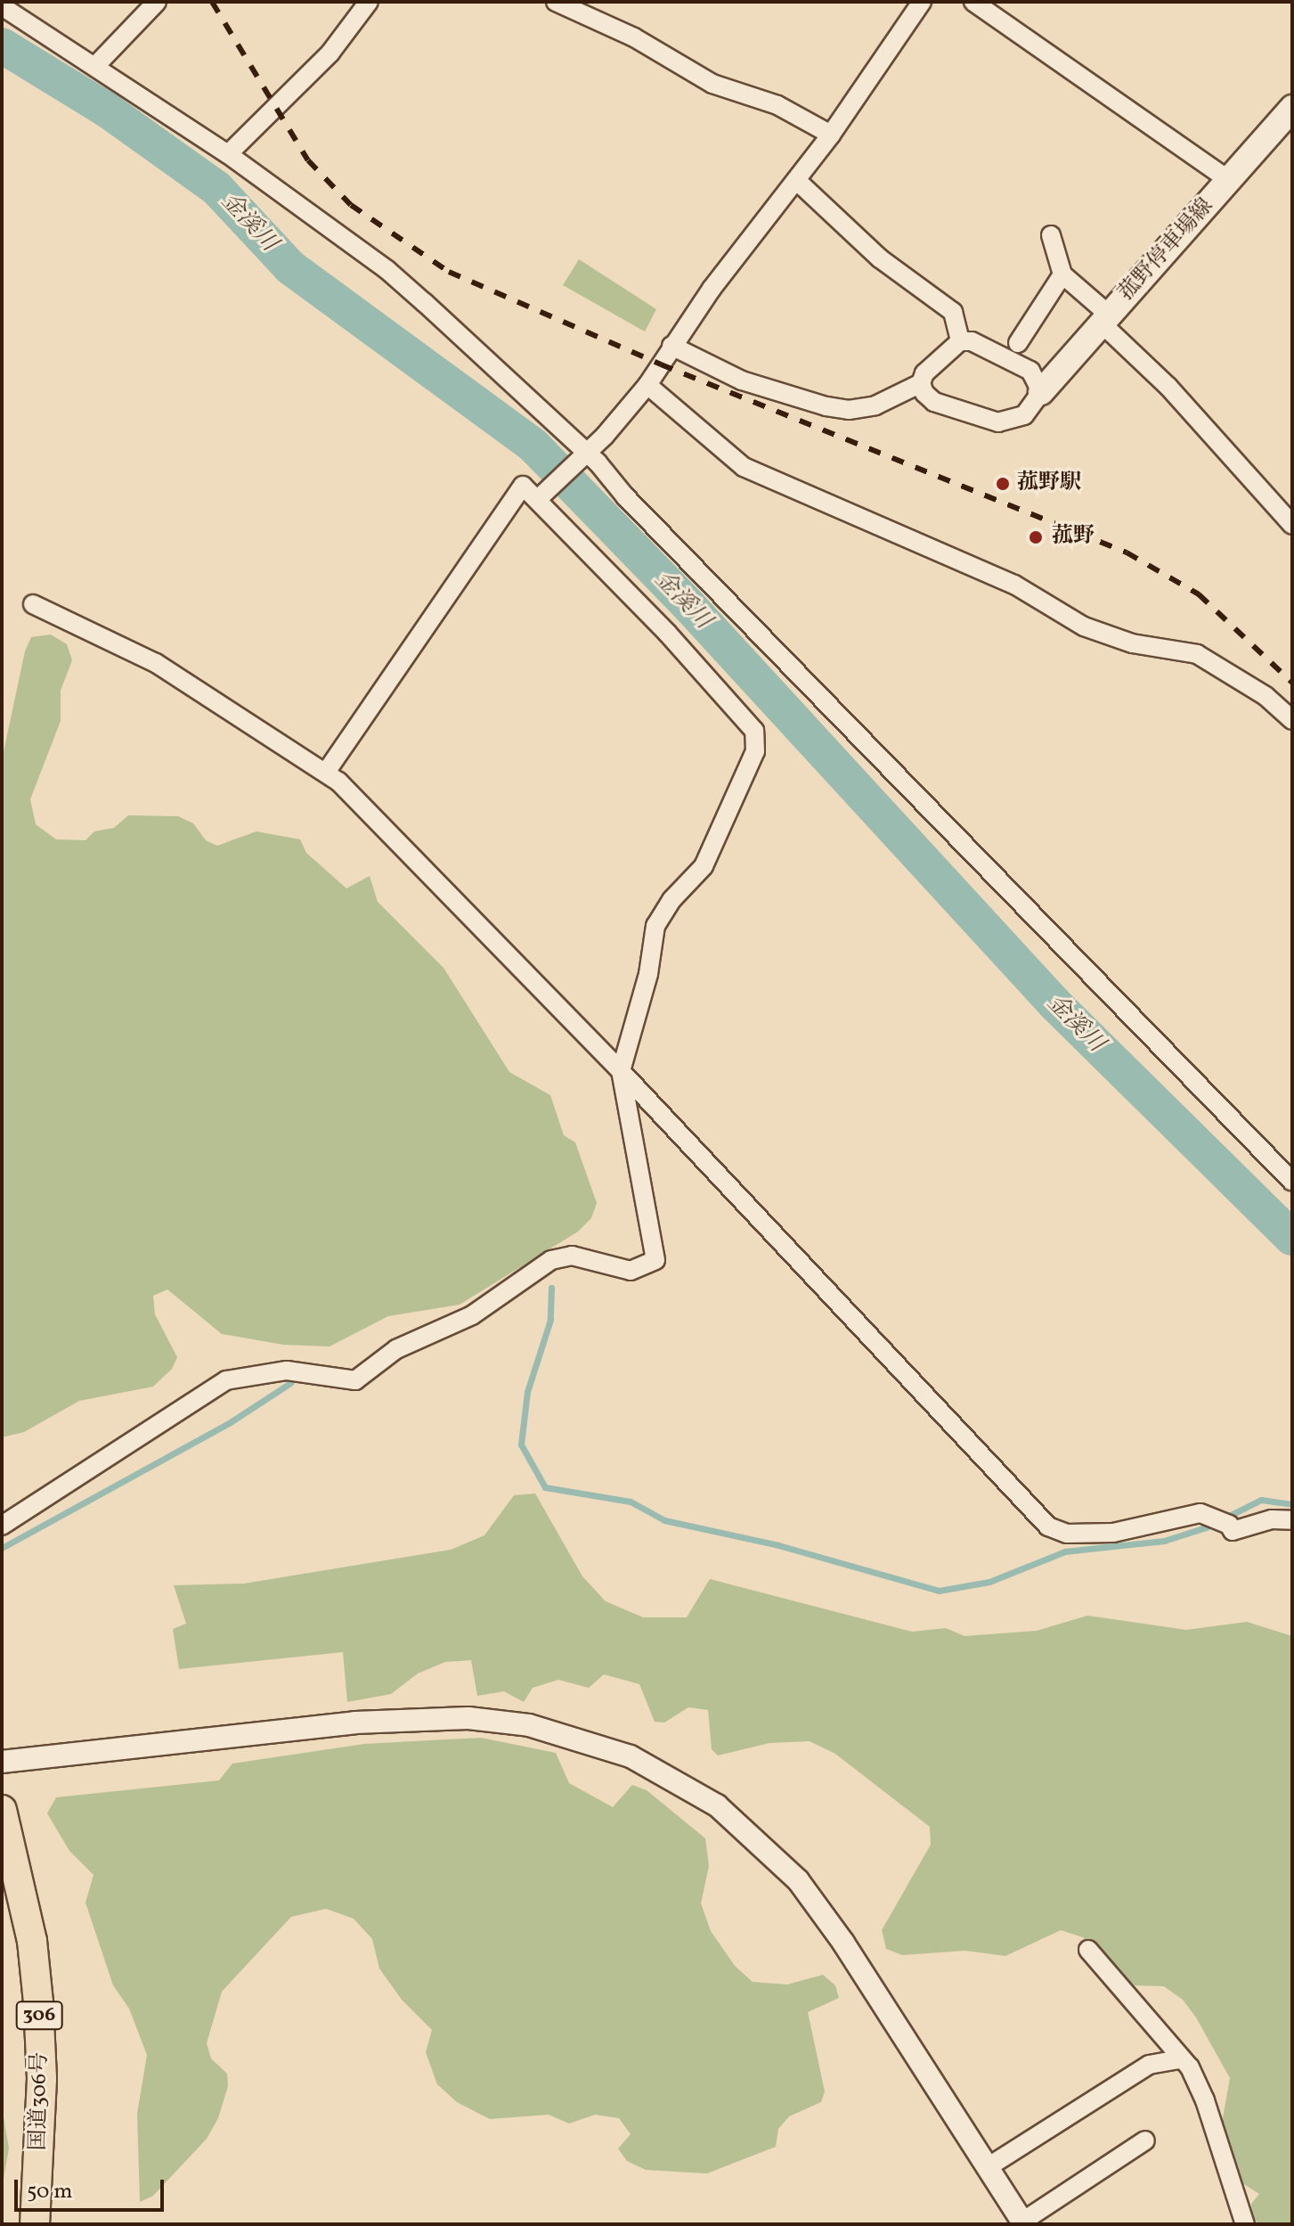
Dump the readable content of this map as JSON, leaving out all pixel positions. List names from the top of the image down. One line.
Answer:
{"streets":{"highway":["306","国道306号"],"main road":["菰野停車場線"]},"water":["金溪川"],"places":["菰野駅","菰野"],"scale_bar":"50 m"}
